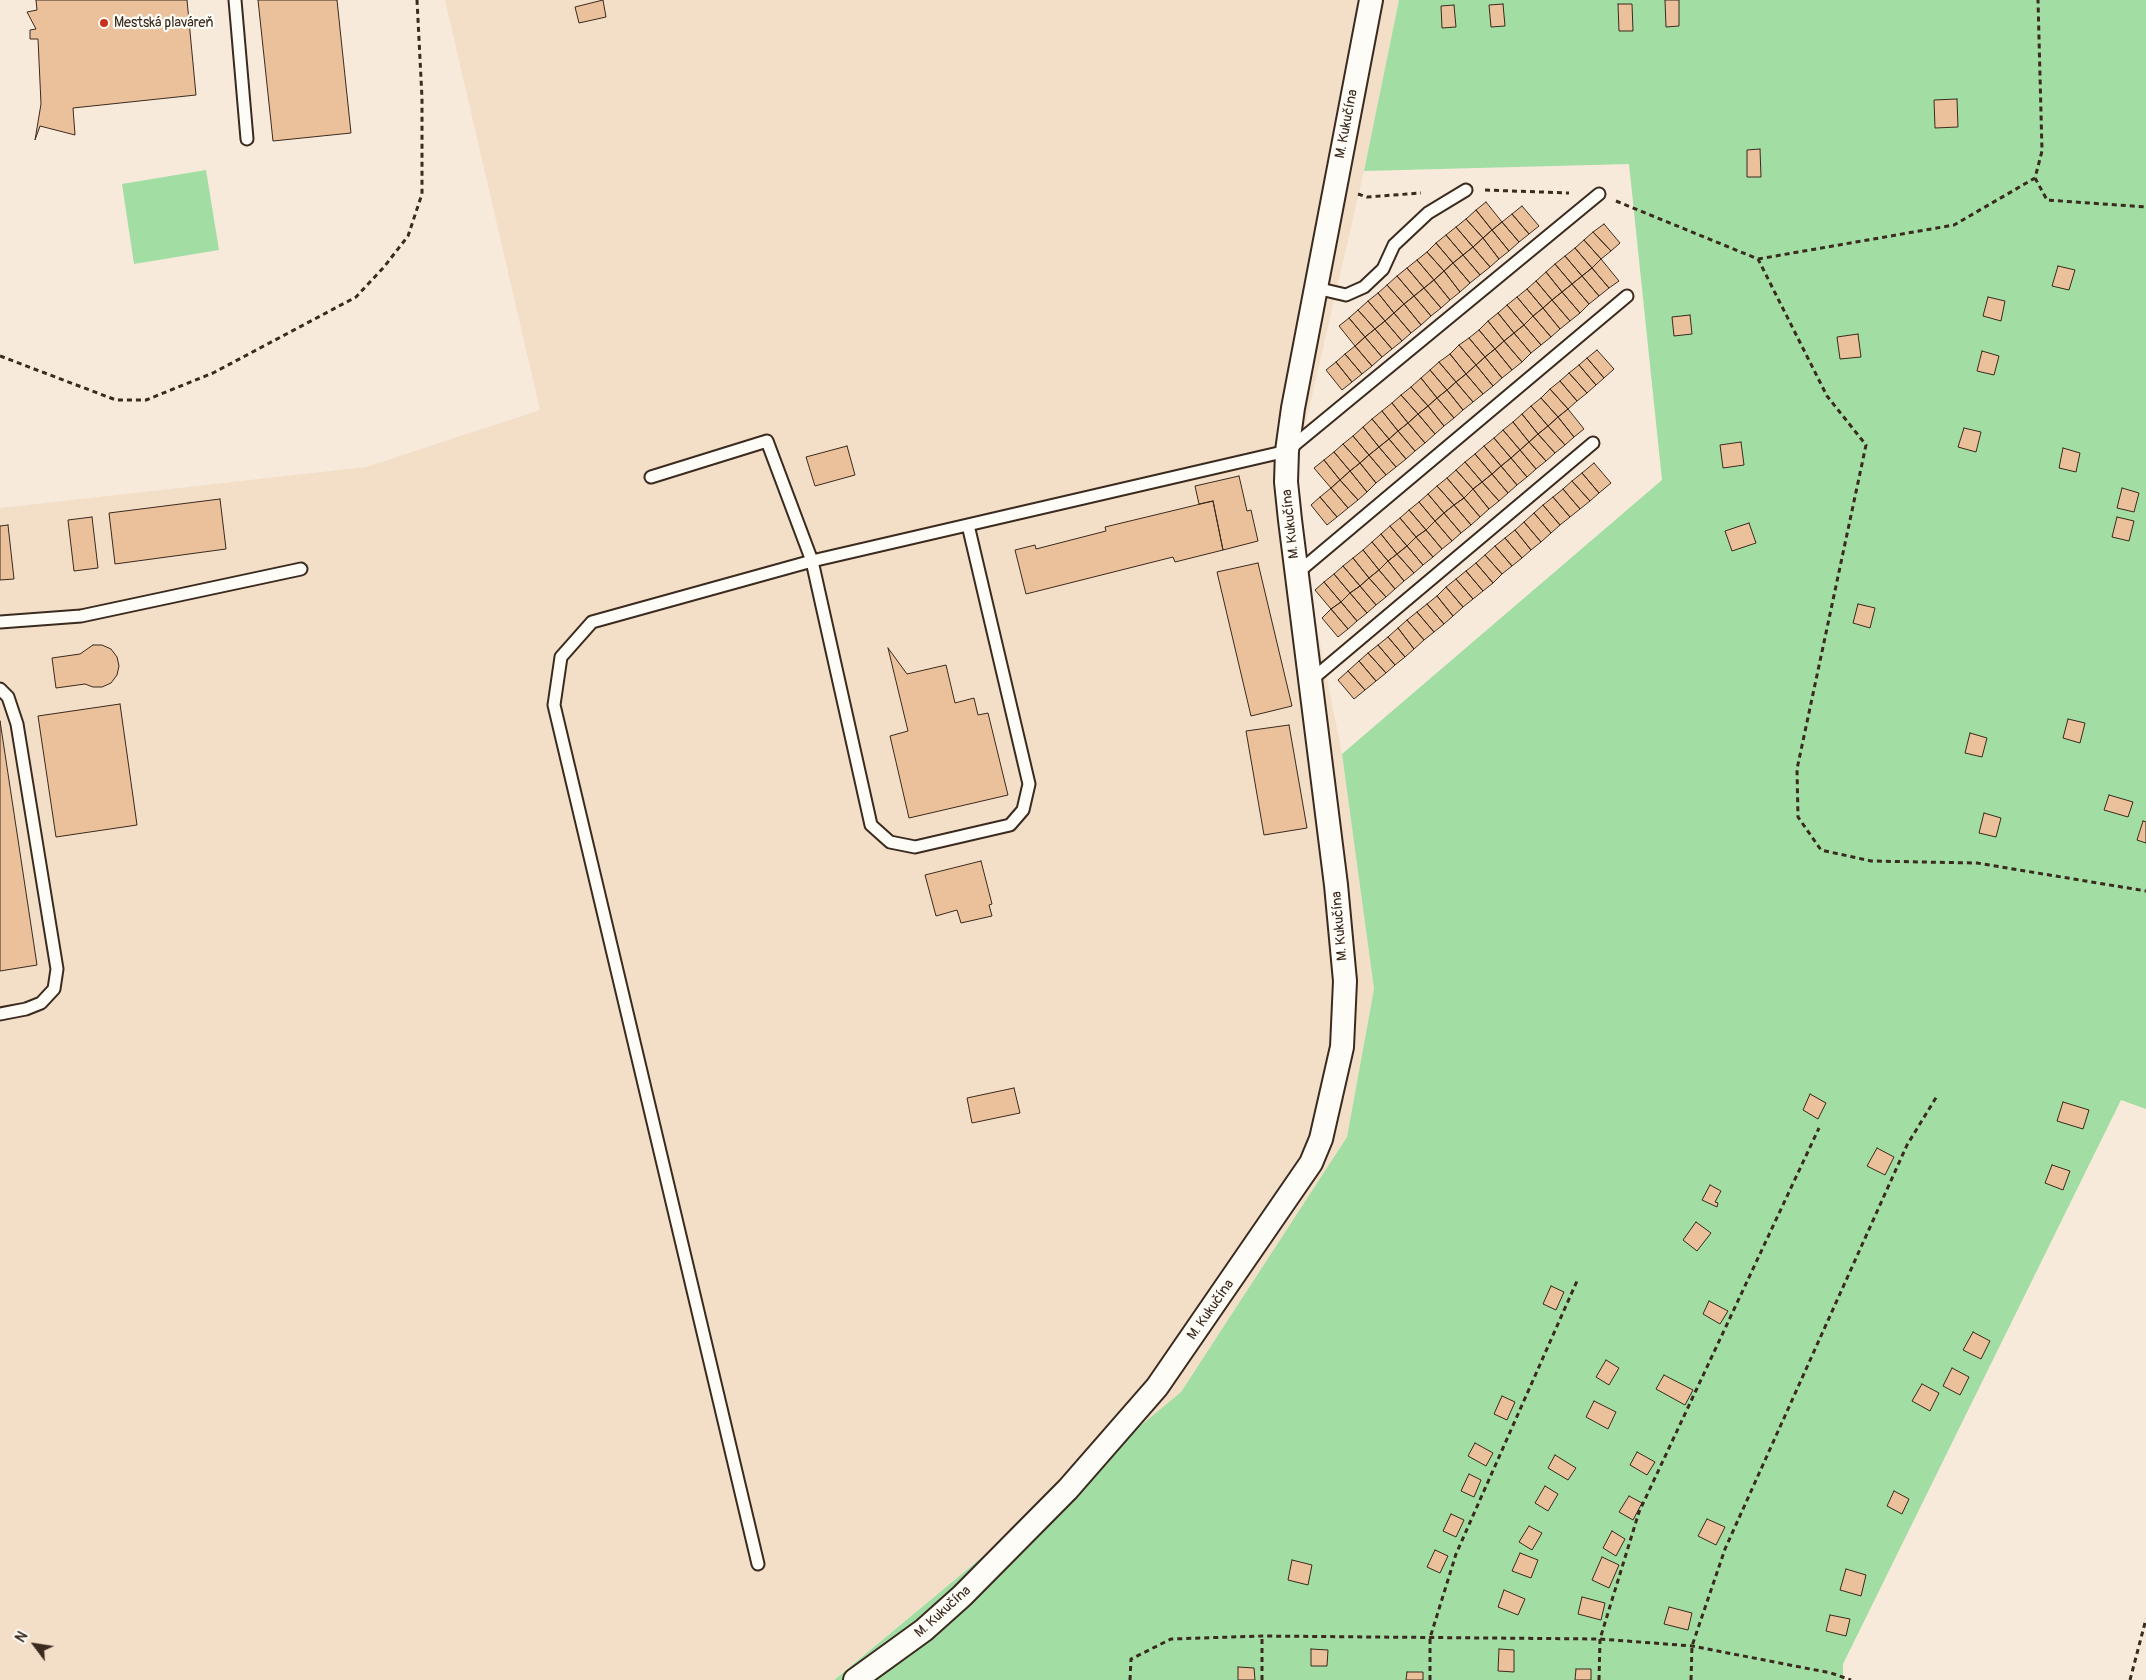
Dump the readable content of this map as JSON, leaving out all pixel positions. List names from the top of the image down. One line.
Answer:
{"streets":{"street":["M. Kukučína"]},"places":["Mestská plaváreň"],"north":"top left"}
